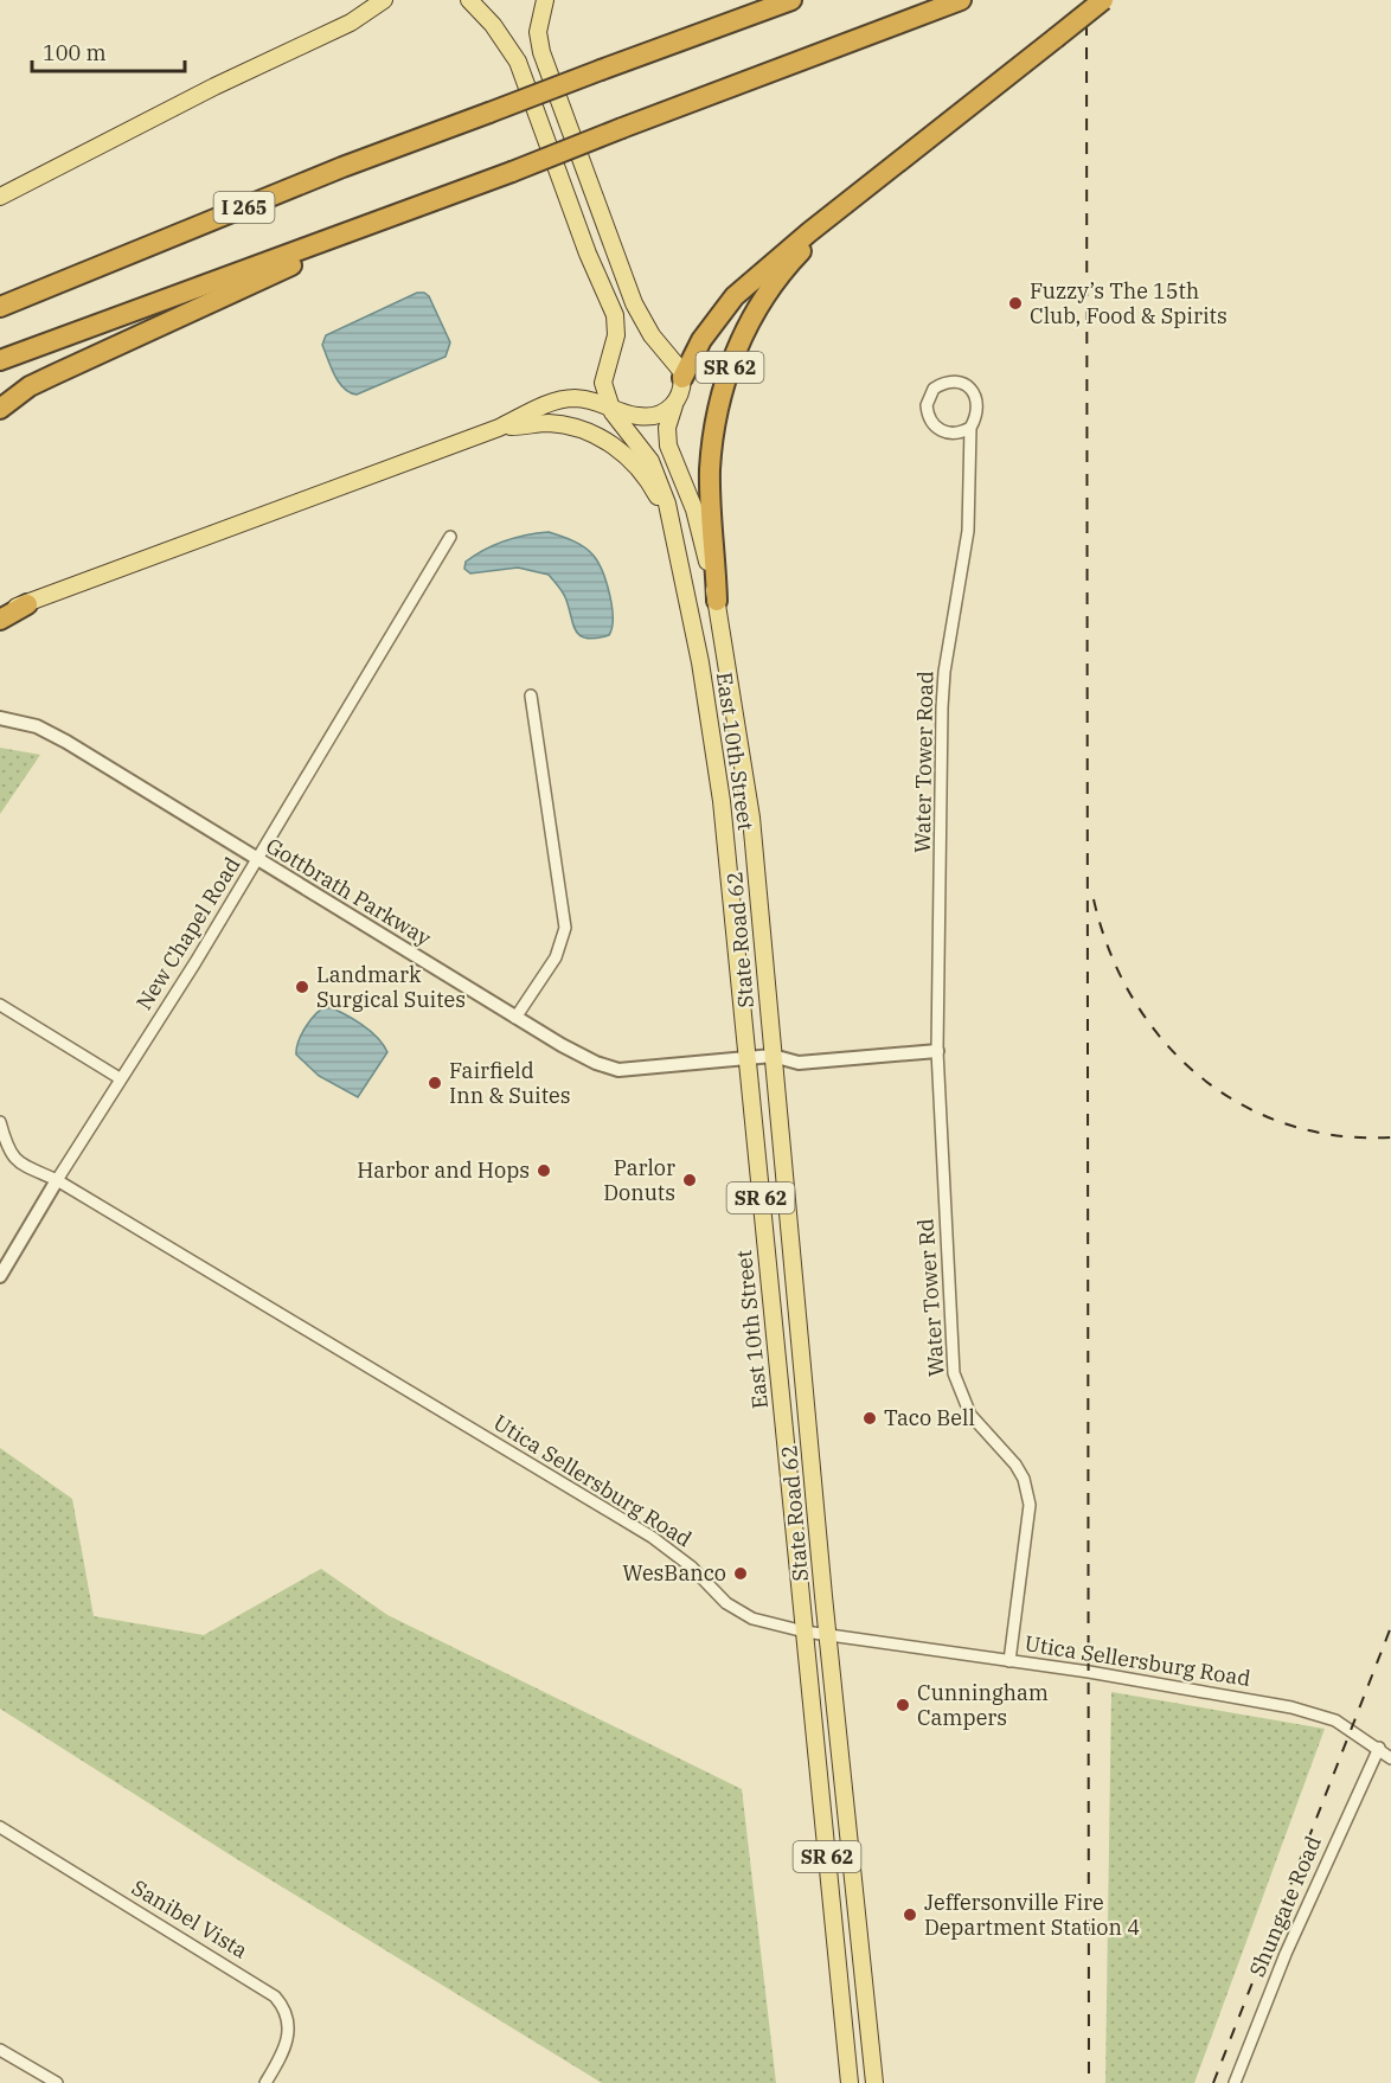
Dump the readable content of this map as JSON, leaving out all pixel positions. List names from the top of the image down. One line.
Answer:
{"streets":{"highway":["I 265","SR 62"],"main road":["East 10th Street","State Road 62"],"street":["Water Tower Road","Gottbrath Parkway","New Chapel Road","Water Tower Rd","Utica Sellersburg Road","Shungate Road","Sanibel Vista"]},"crossings":[["SR 62","State Road 62"],["East 10th Street","Gottbrath Parkway"],["East 10th Street","Utica Sellersburg Road"],["Water Tower Road","Gottbrath Parkway"],["Water Tower Road","Water Tower Rd"],["Gottbrath Parkway","New Chapel Road"],["Gottbrath Parkway","State Road 62"],["New Chapel Road","Utica Sellersburg Road"],["State Road 62","Utica Sellersburg Road"],["Water Tower Rd","Utica Sellersburg Road"],["Utica Sellersburg Road","Shungate Road"]],"places":["Fuzzy’s The 15th Club, Food & Spirits","Landmark Surgical Suites","Fairfield Inn & Suites","Harbor and Hops","Parlor Donuts","Taco Bell","WesBanco","Cunningham Campers","Jeffersonville Fire Department Station 4"],"scale_bar":"100 m"}
